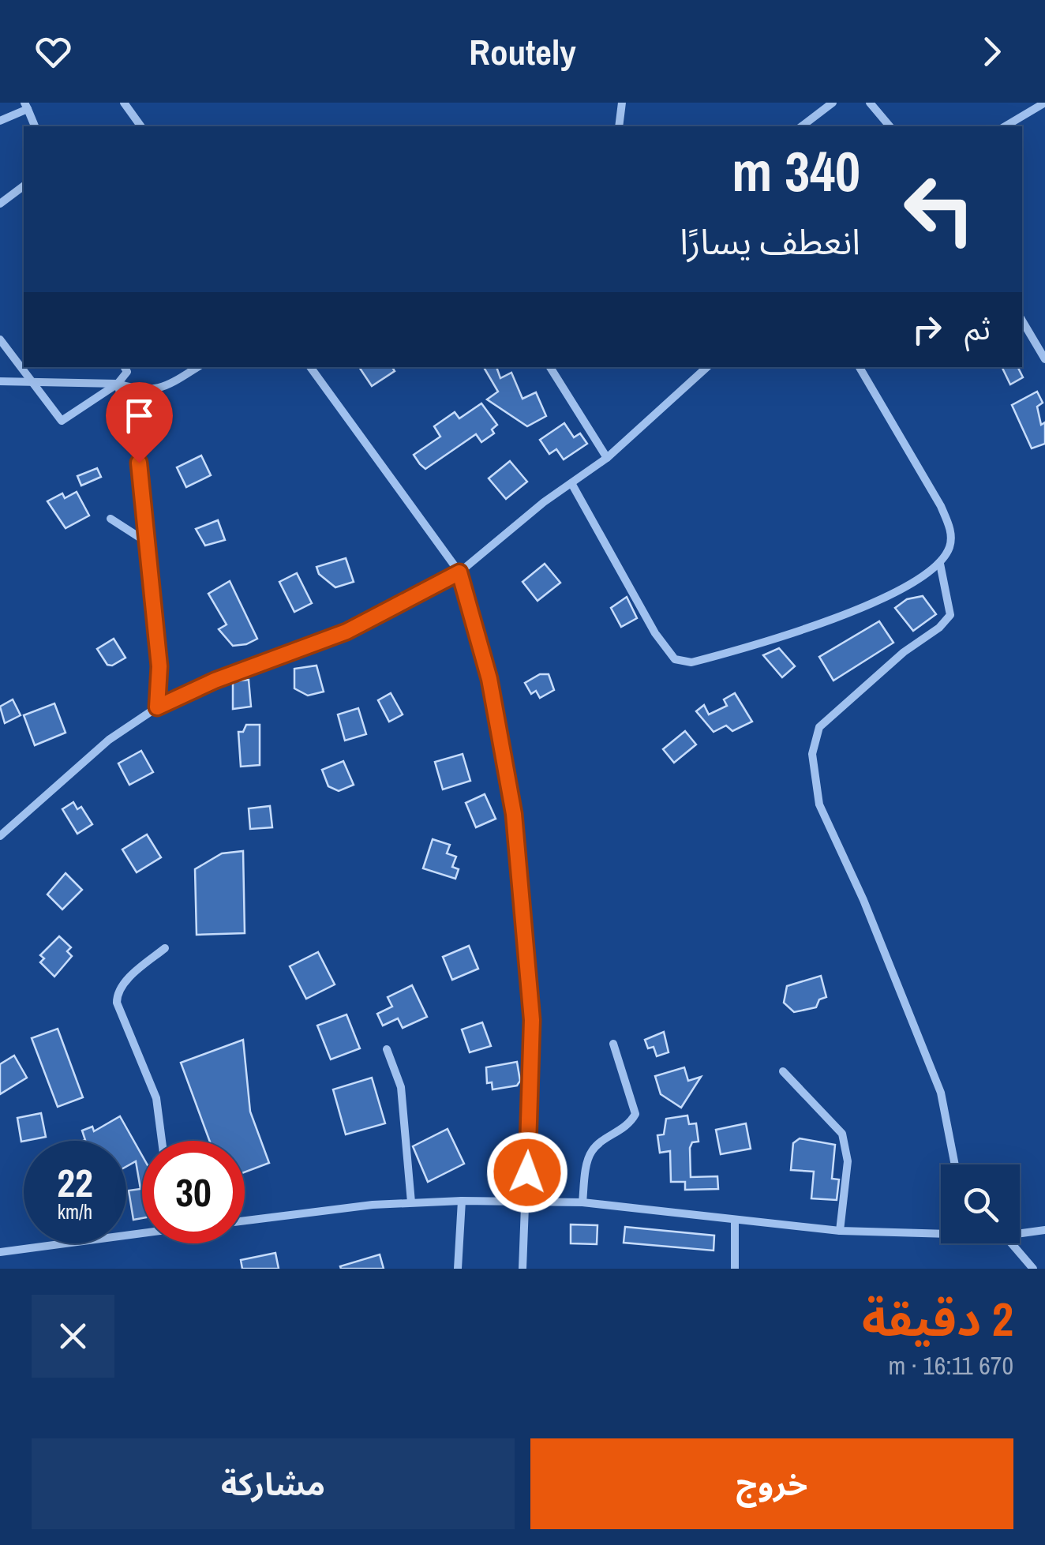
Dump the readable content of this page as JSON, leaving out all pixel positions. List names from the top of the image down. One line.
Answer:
{"page":{"header":"Routely","turn":["340 m","انعطف يسارًا"],"then":"ثم","speed":"22 km/h","limit":"30","heading":["2 دقيقة","670 m · 16:11"],"buttons":["خروج","مشاركة"]}}
